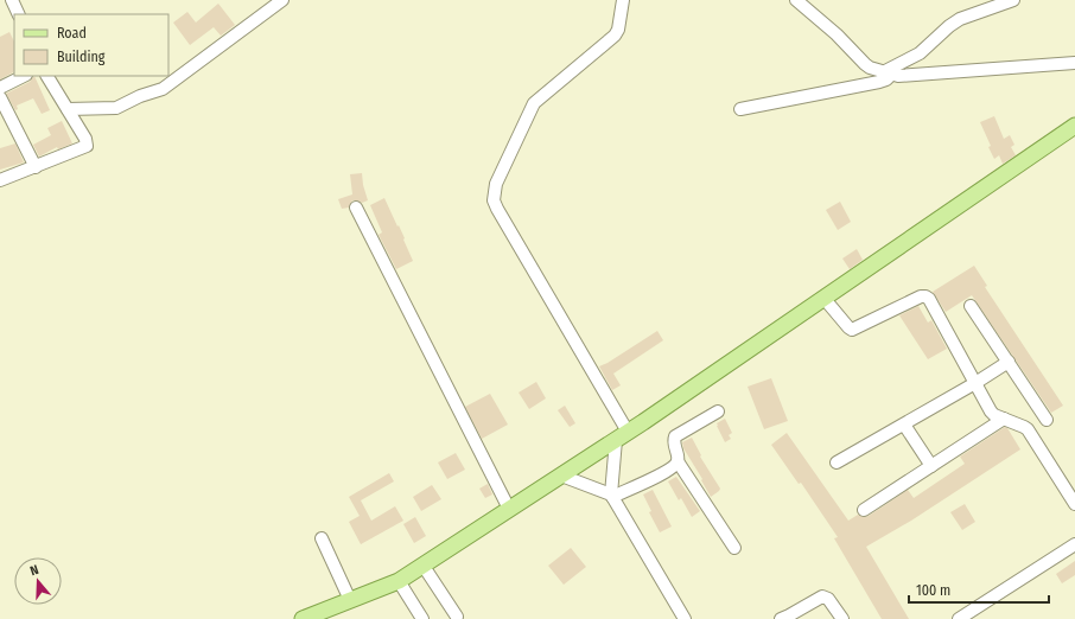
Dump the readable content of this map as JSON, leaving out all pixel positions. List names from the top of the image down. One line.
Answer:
{"legend":["Road","Building"],"scale_bar":"100 m","north":"top"}
